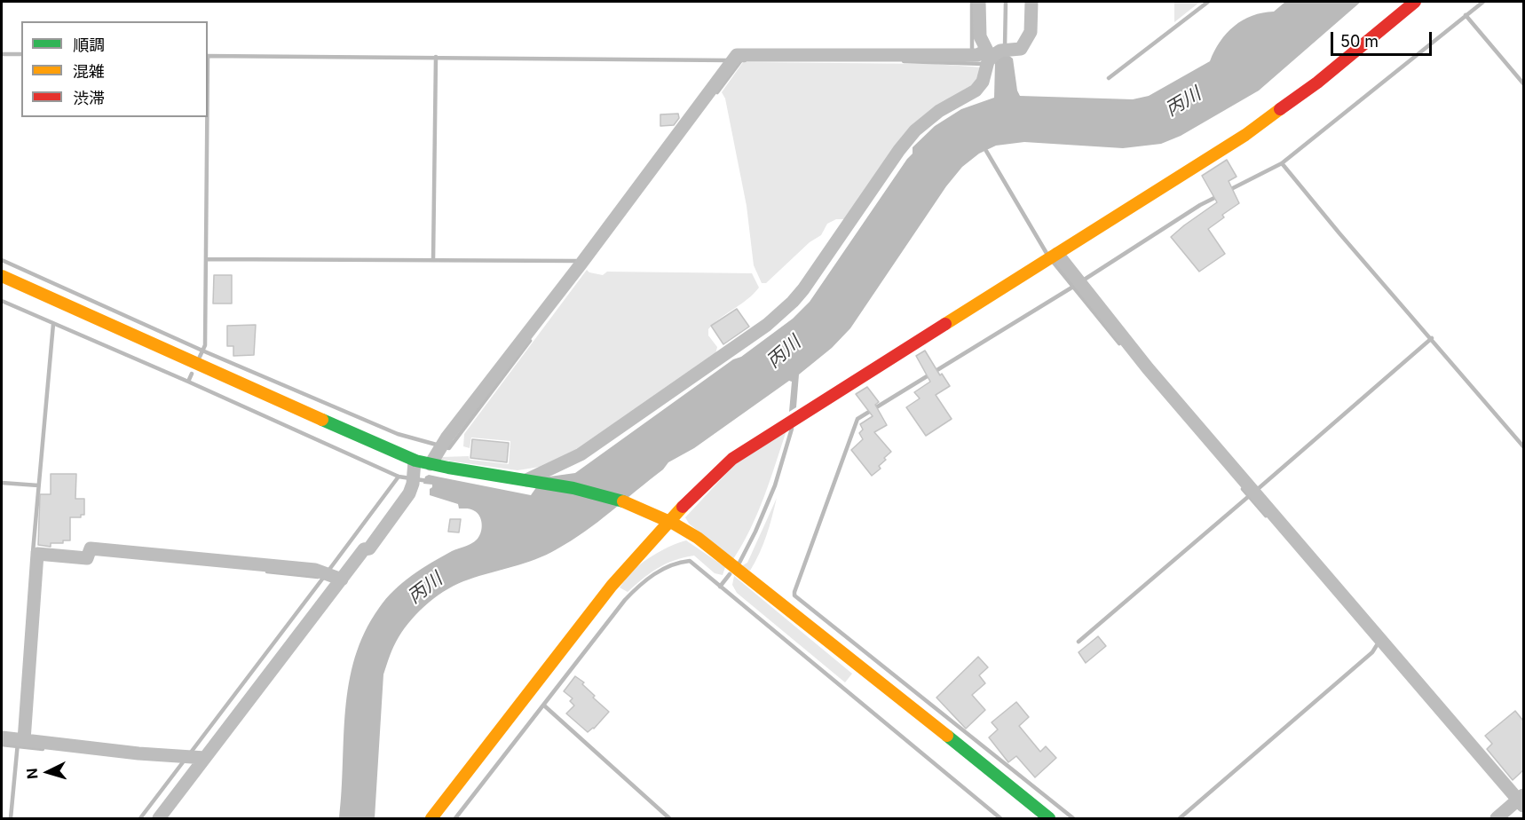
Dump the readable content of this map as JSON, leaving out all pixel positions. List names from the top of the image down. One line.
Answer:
{"water":["丙川"],"legend":["順調","混雑","渋滞"],"scale_bar":"50 m","north":"left"}
